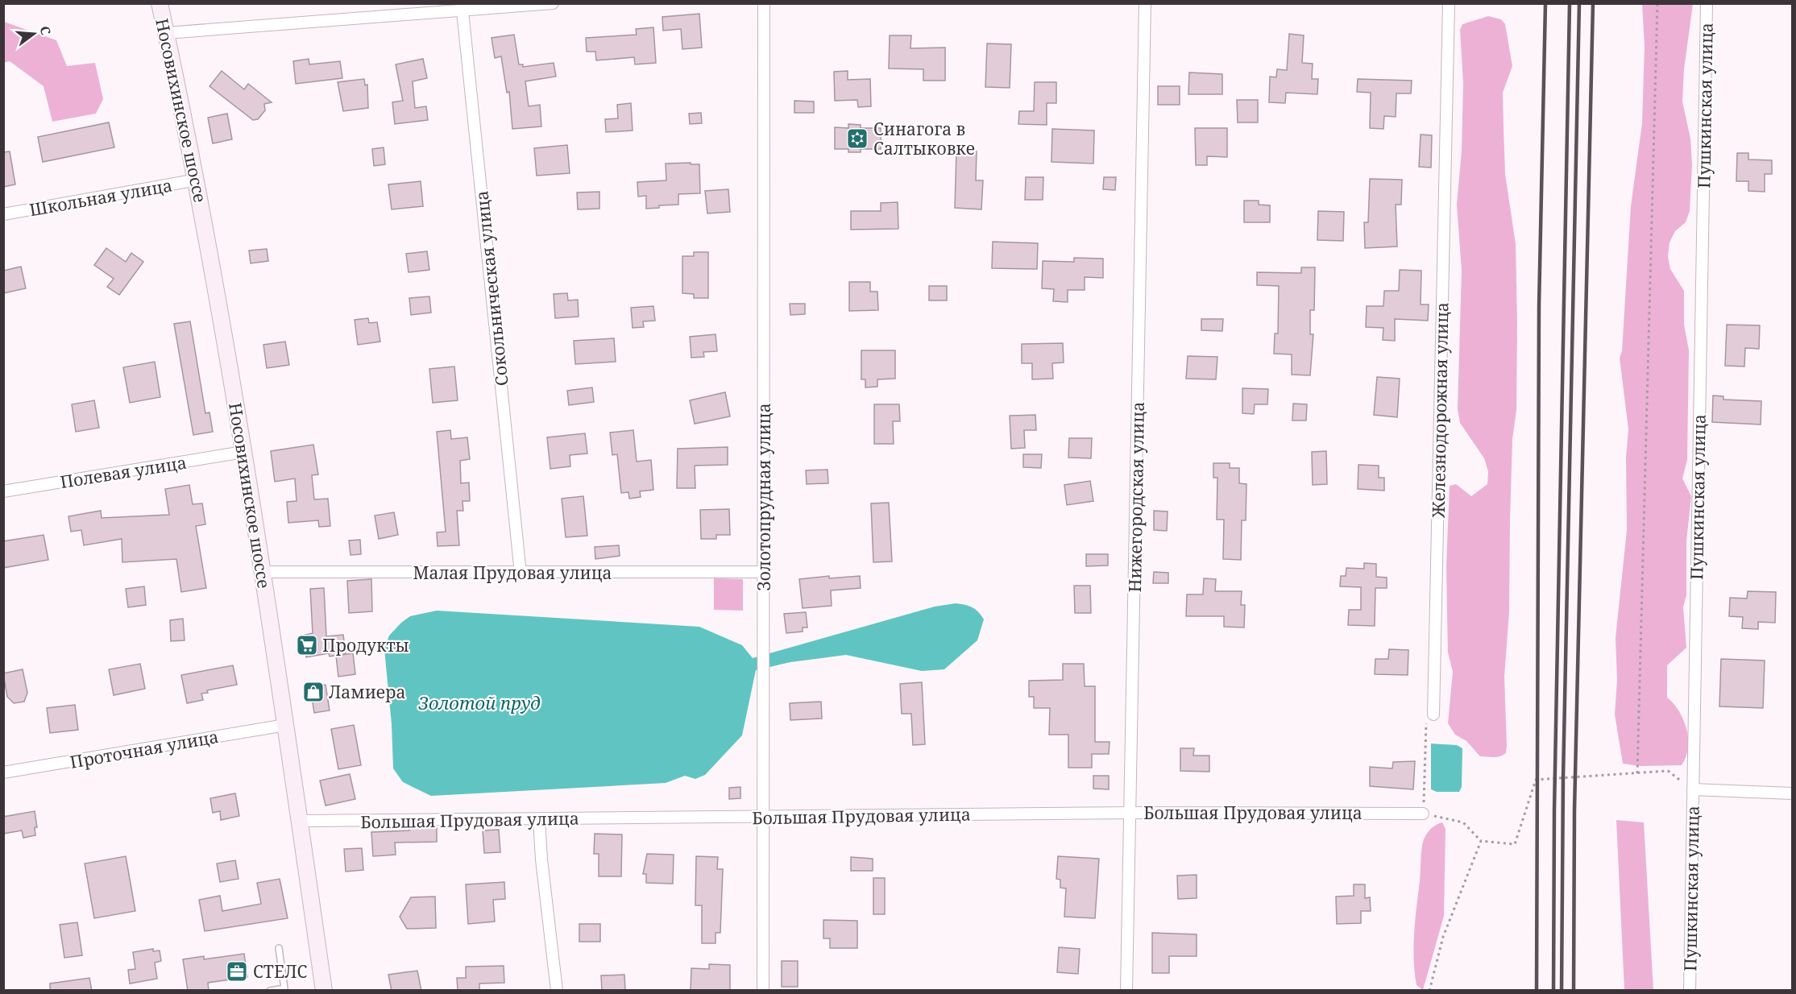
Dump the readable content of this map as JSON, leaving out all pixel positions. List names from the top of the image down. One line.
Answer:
{"streets":{"main road":["Носовихинское шоссе"],"street":["Пушкинская улица","Школьная улица","Сокольническая улица","Железнодорожная улица","Полевая улица","Золотопрудная улица","Нижегородская улица","Малая Прудовая улица","Проточная улица","Большая Прудовая улица"]},"crossings":[["Носовихинское шоссе","Школьная улица"],["Носовихинское шоссе","Полевая улица"],["Носовихинское шоссе","Малая Прудовая улица"],["Носовихинское шоссе","Проточная улица"],["Носовихинское шоссе","Большая Прудовая улица"],["Сокольническая улица","Малая Прудовая улица"],["Золотопрудная улица","Малая Прудовая улица"],["Золотопрудная улица","Большая Прудовая улица"],["Нижегородская улица","Большая Прудовая улица"]],"water":["Золотой пруд"],"places":{"synagogue":["Синагога в Салтыковке"],"supermarket":["Продукты"],"shop":["Ламиера"],"office":["СТЕЛС"]},"north":"right"}
